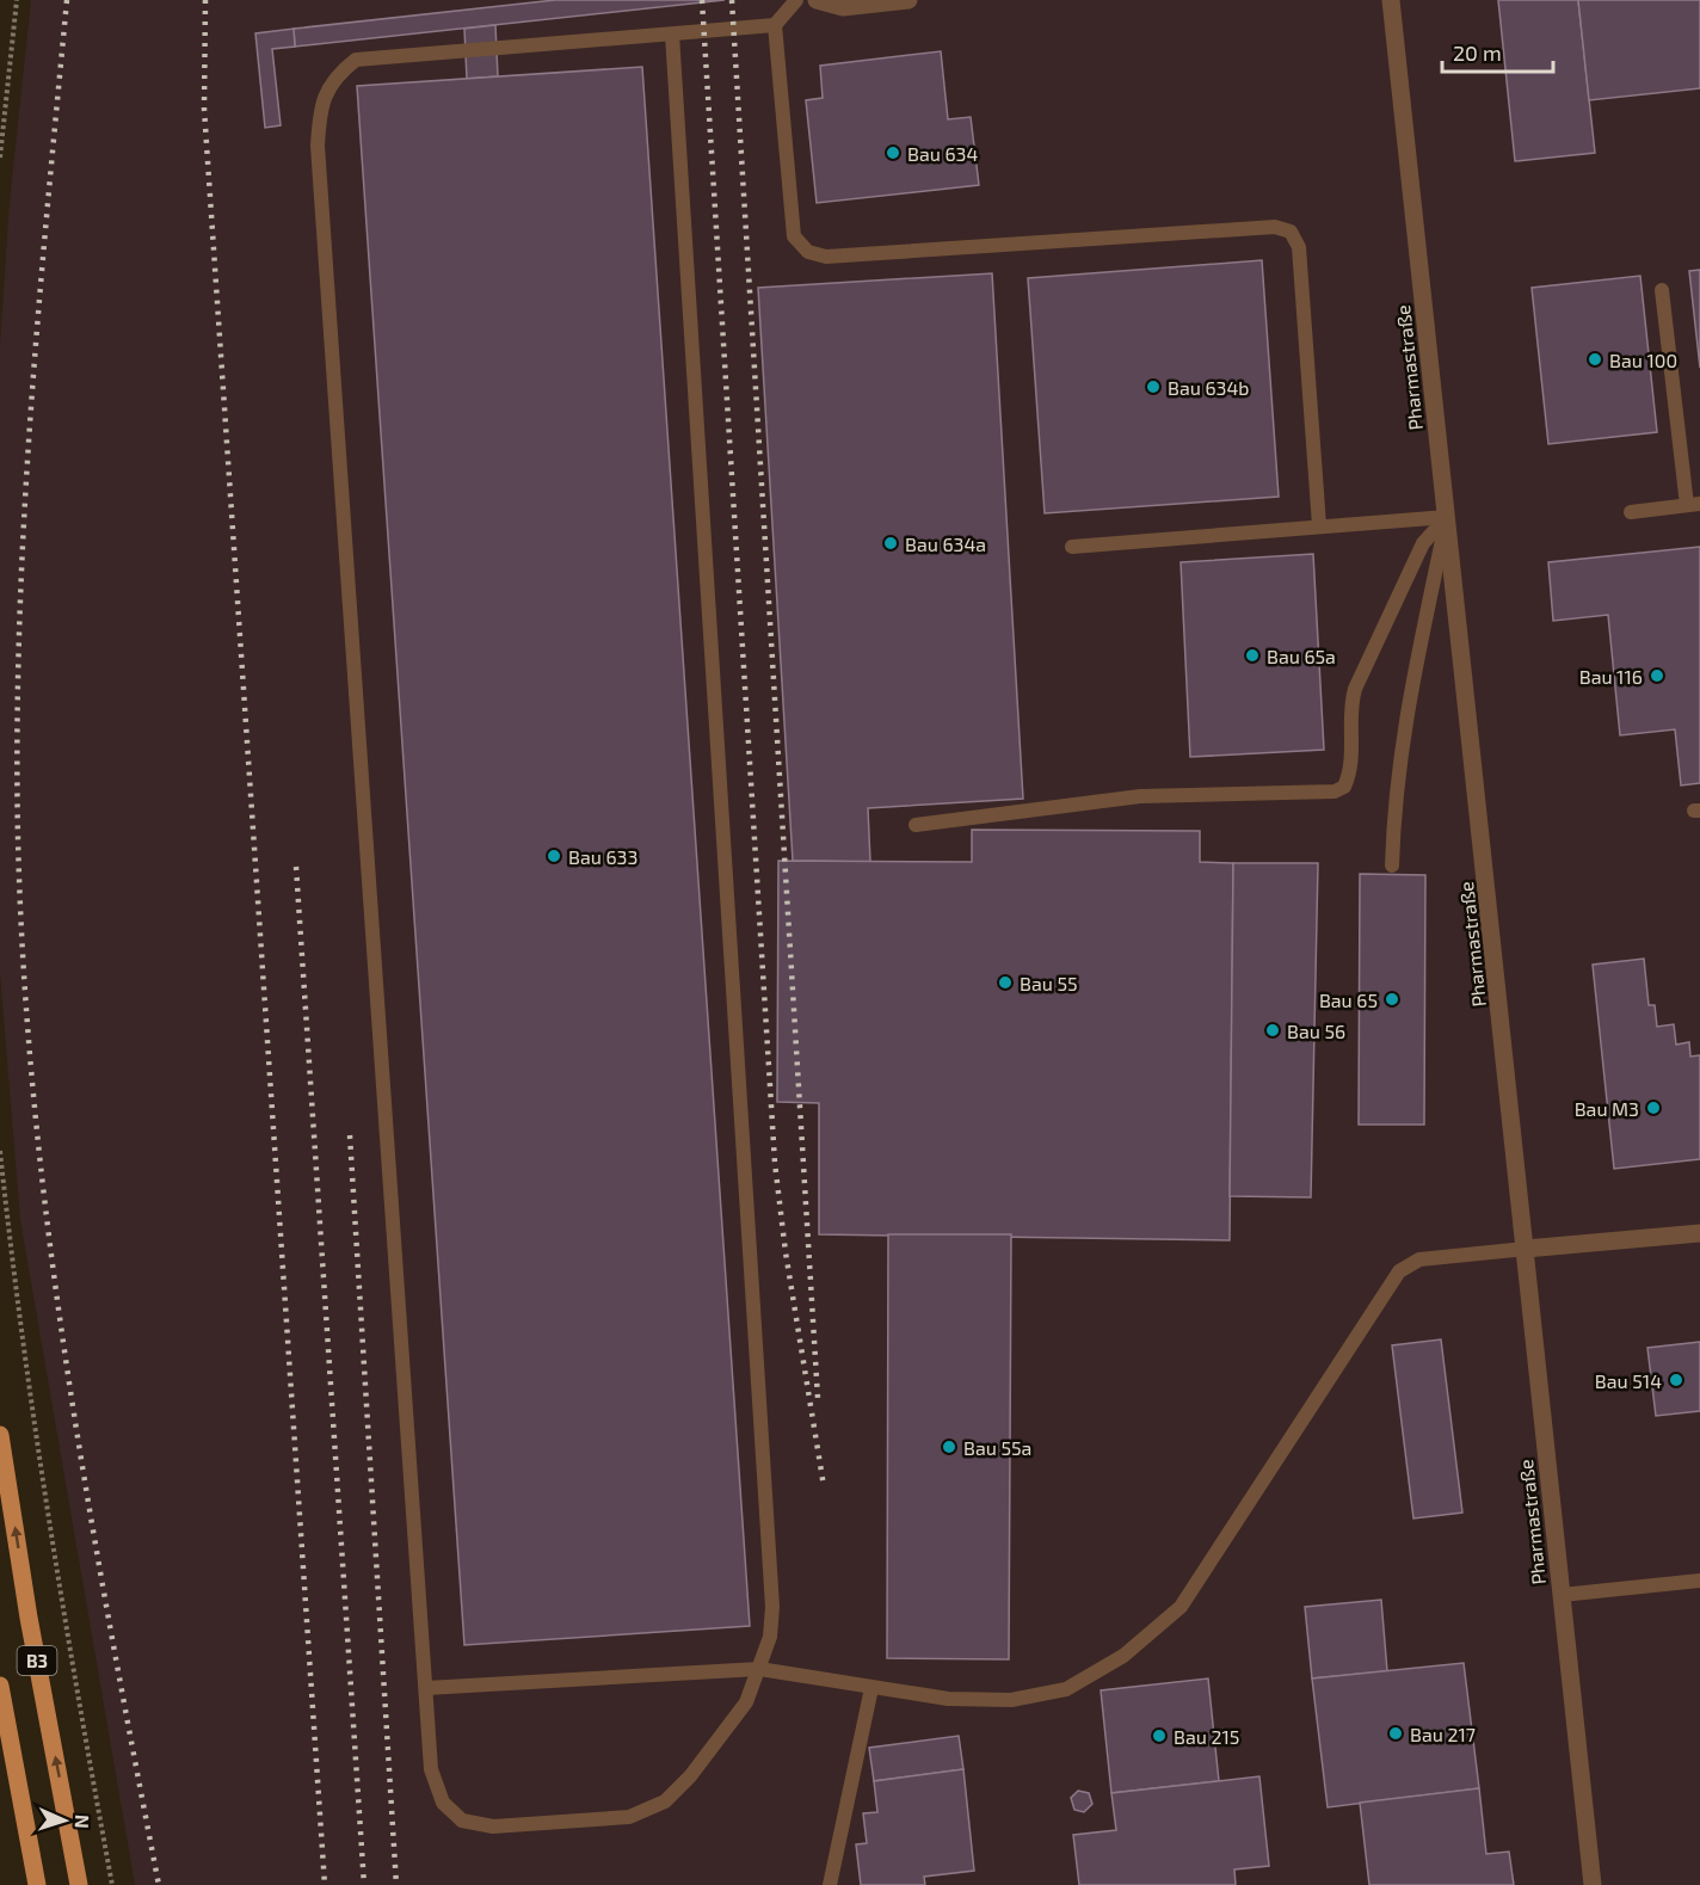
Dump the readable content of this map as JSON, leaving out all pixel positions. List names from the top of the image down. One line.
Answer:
{"streets":{"main road":["B3"],"street":["Pharmastraße"]},"places":["Bau 634","Bau 100","Bau 634b","Bau 634a","Bau 65a","Bau 116","Bau 633","Bau 55","Bau 65","Bau 56","Bau M3","Bau 514","Bau 55a","Bau 217","Bau 215"],"scale_bar":"20 m","north":"right"}
